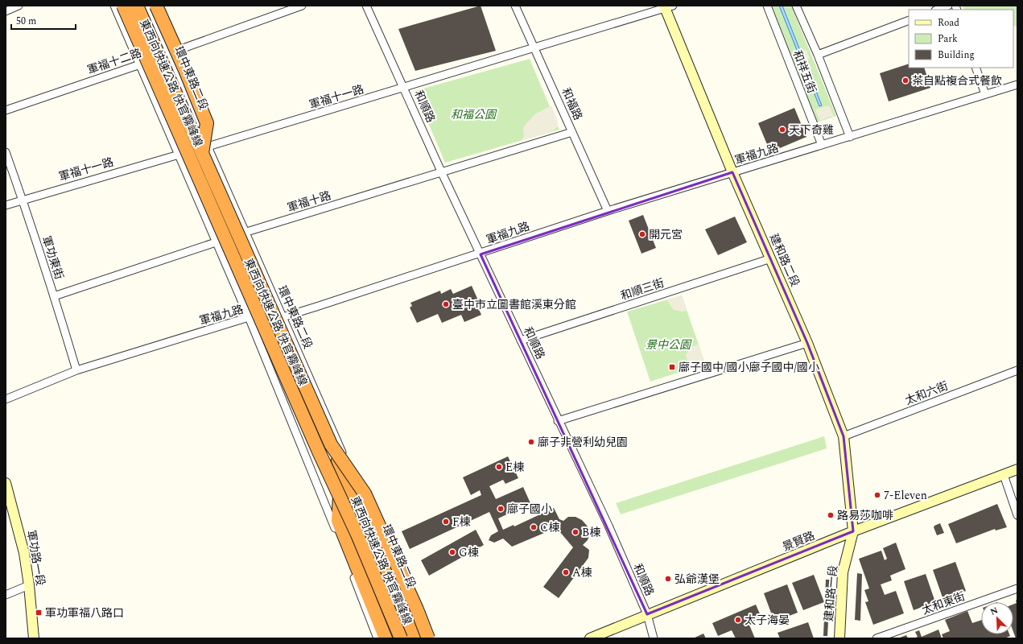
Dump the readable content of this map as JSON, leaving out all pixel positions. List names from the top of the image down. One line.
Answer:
{"streets":{"highway":["東西向快速公路 快官霧峰線"],"street":["軍福十二路","和祥五街","環中東路二段","軍福十一路","和福路","和順路","軍福九路","軍福十路","軍功東街","建和路二段","和順三街","太和六街","景賢路","軍功路一段","建和路一段","太和東街"]},"crossings":[["軍福十二路","環中東路二段"],["和祥五街","軍福九路"],["環中東路二段","東西向快速公路 快官霧峰線"],["環中東路二段","軍福十一路"],["環中東路二段","軍福九路"],["環中東路二段","軍福十路"],["東西向快速公路 快官霧峰線","軍福十一路"],["軍福十一路","和福路"],["軍福十一路","和順路"],["軍福十一路","軍功東街"],["軍福十一路","建和路二段"],["和福路","軍福九路"],["和福路","軍福十路"],["和順路","軍福九路"],["和順路","軍福十路"],["和順路","和順三街"],["和順路","景賢路"],["軍福九路","軍功東街"],["軍福九路","建和路二段"],["軍福十路","軍功東街"],["建和路二段","和順三街"],["建和路二段","太和六街"],["建和路二段","景賢路"],["建和路二段","建和路一段"],["景賢路","建和路一段"]],"parks":["和福公園","景中公園"],"places":{"other":["茶自點複合式餐飲","天下奇雞","開元宮","臺中市立圖書館溪東分館","廍子非營利幼兒園","E棟","7-Eleven","廍子國小","路易莎咖啡","F棟","C棟","B棟","G棟","A棟","弘爺漢堡","太子海晏"],"transit":["廍子國中/國小廍子國中/國小","軍功軍福八路口"]},"legend":["Road","Park","Building"],"scale_bar":"50 m","north":"top left"}
